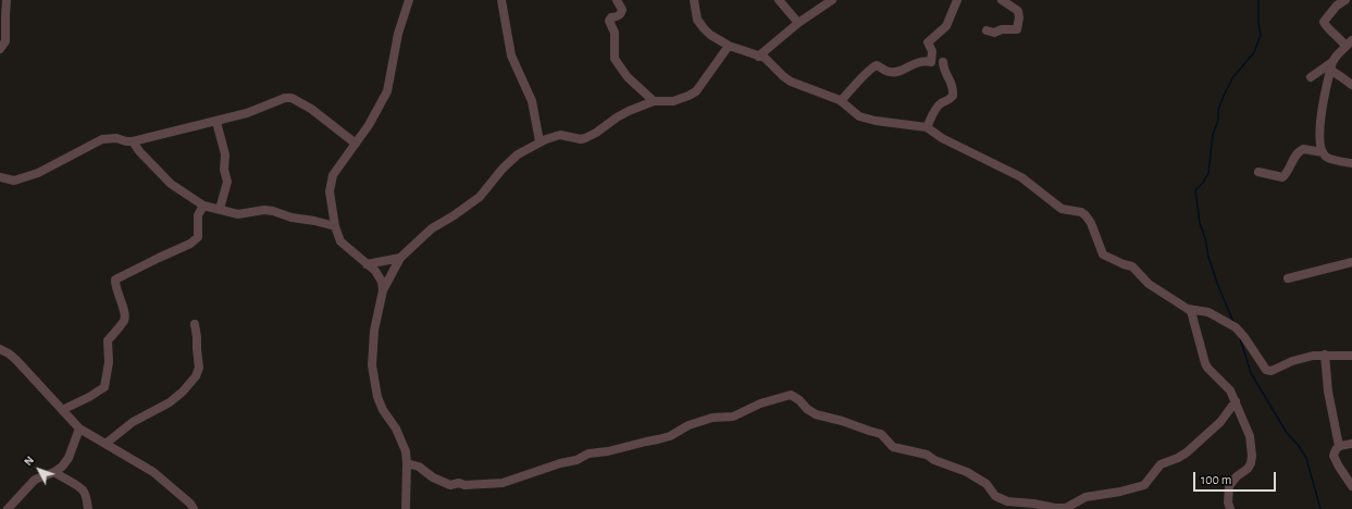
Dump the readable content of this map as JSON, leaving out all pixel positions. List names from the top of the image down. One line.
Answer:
{"scale_bar":"100 m","north":"top left"}
